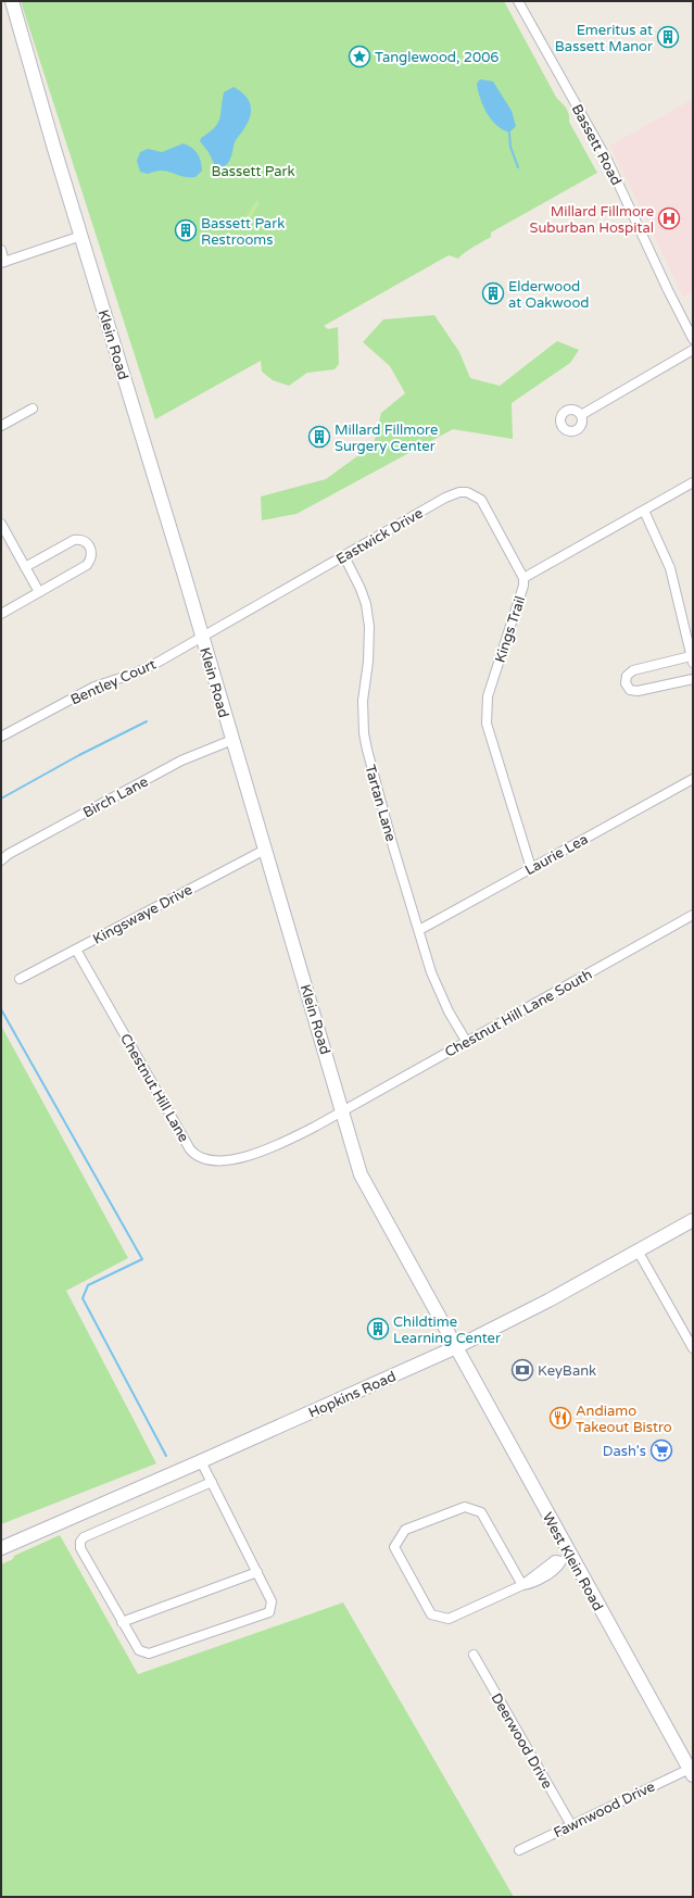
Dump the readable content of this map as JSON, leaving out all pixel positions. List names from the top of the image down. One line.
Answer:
{"streets":{"street":["Bassett Road","Klein Road","Eastwick Drive","Kings Trail","Bentley Court","Birch Lane","Tartan Lane","Laurie Lea","Kingswaye Drive","Chestnut Hill Lane South","Chestnut Hill Lane","Hopkins Road","West Klein Road","Deerwood Drive","Fawnwood Drive"]},"crossings":[["Klein Road","Eastwick Drive"],["Klein Road","Bentley Court"],["Klein Road","Birch Lane"],["Klein Road","Kingswaye Drive"],["Klein Road","Chestnut Hill Lane South"],["Klein Road","Chestnut Hill Lane"],["Klein Road","Hopkins Road"],["Klein Road","West Klein Road"],["Eastwick Drive","Kings Trail"],["Eastwick Drive","Bentley Court"],["Eastwick Drive","Tartan Lane"],["Kings Trail","Laurie Lea"],["Tartan Lane","Laurie Lea"],["Tartan Lane","Chestnut Hill Lane South"],["Kingswaye Drive","Chestnut Hill Lane"],["Chestnut Hill Lane South","Chestnut Hill Lane"],["Hopkins Road","West Klein Road"],["West Klein Road","Fawnwood Drive"],["Deerwood Drive","Fawnwood Drive"]],"parks":["Bassett Park"],"places":{"building":["Emeritus at Bassett Manor","Bassett Park Restrooms","Elderwood at Oakwood","Millard Fillmore Surgery Center","Childtime Learning Center"],"place":["Tanglewood, 2006"],"hospital":["Millard Fillmore Suburban Hospital"],"bank":["KeyBank"],"restaurant":["Andiamo Takeout Bistro"],"supermarket":["Dash's"]}}
